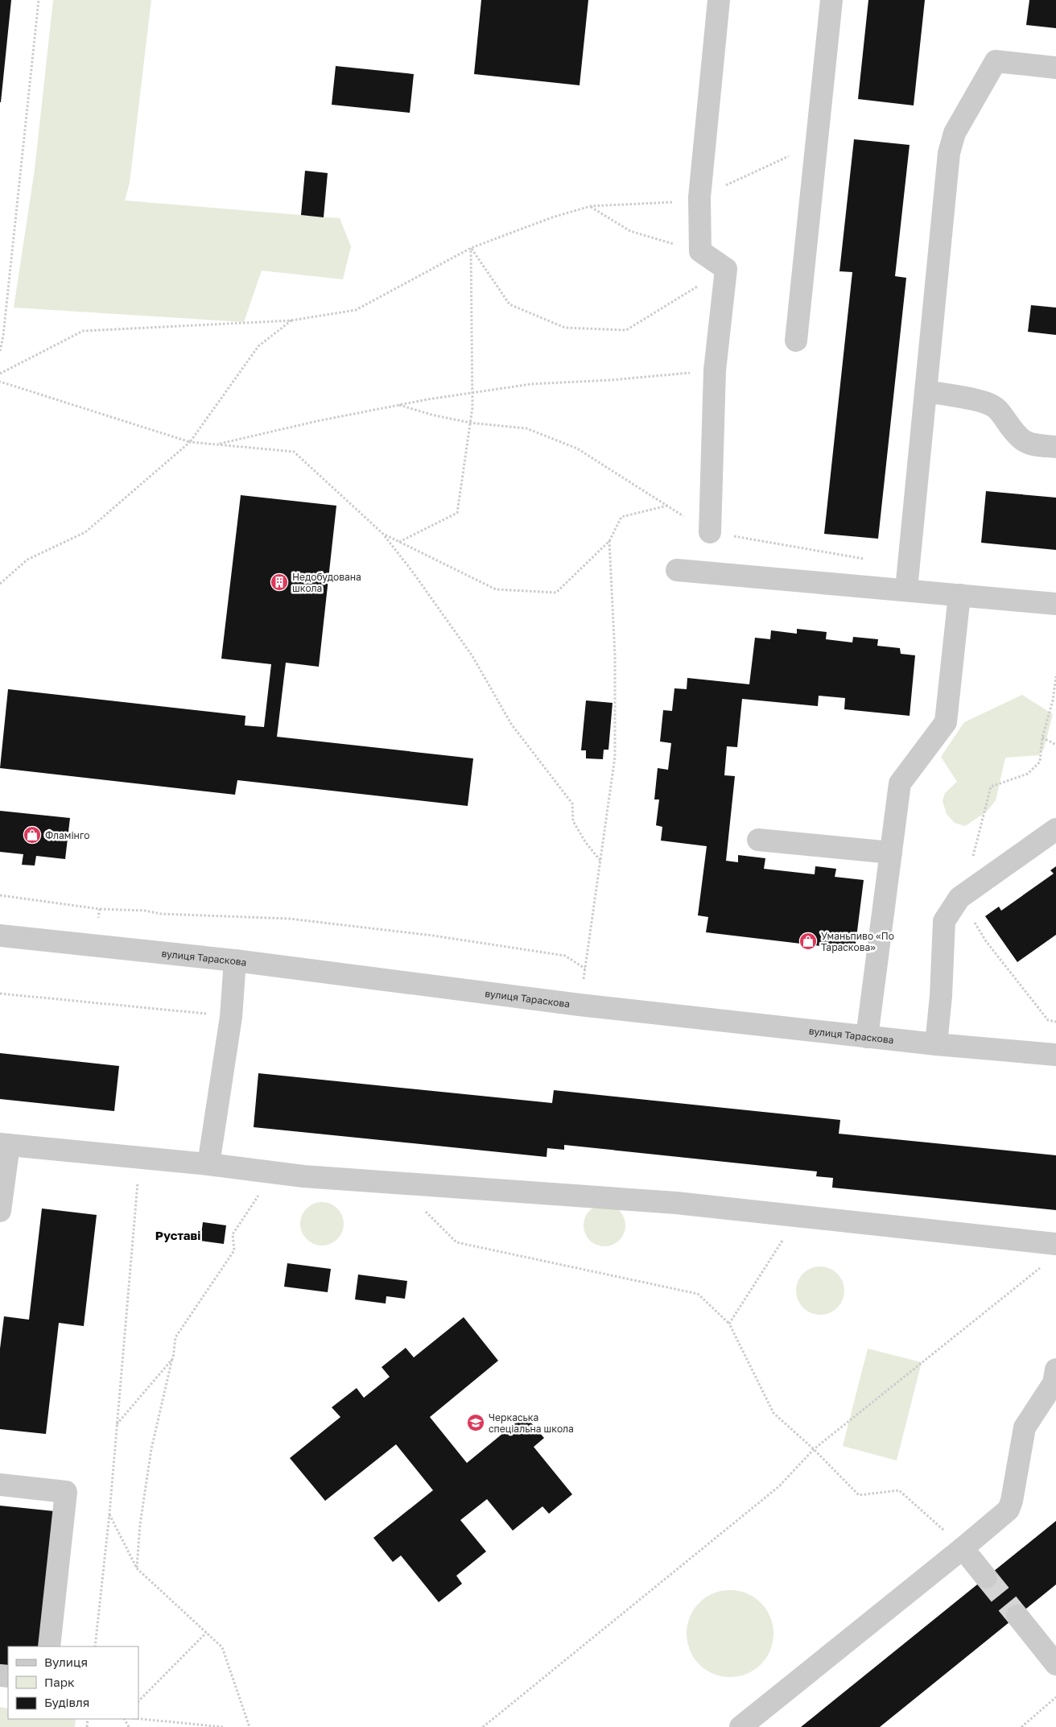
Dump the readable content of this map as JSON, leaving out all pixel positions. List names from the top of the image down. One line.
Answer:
{"streets":{"street":["вулиця Тараскова"]},"districts":["Руставі"],"places":{"building":["Недобудована школа"],"shop":["Фламінго","Уманьпиво «По Тараскова»"],"school or university":["Черкаська спеціальна школа"]},"legend":["Вулиця","Парк","Будівля"]}
